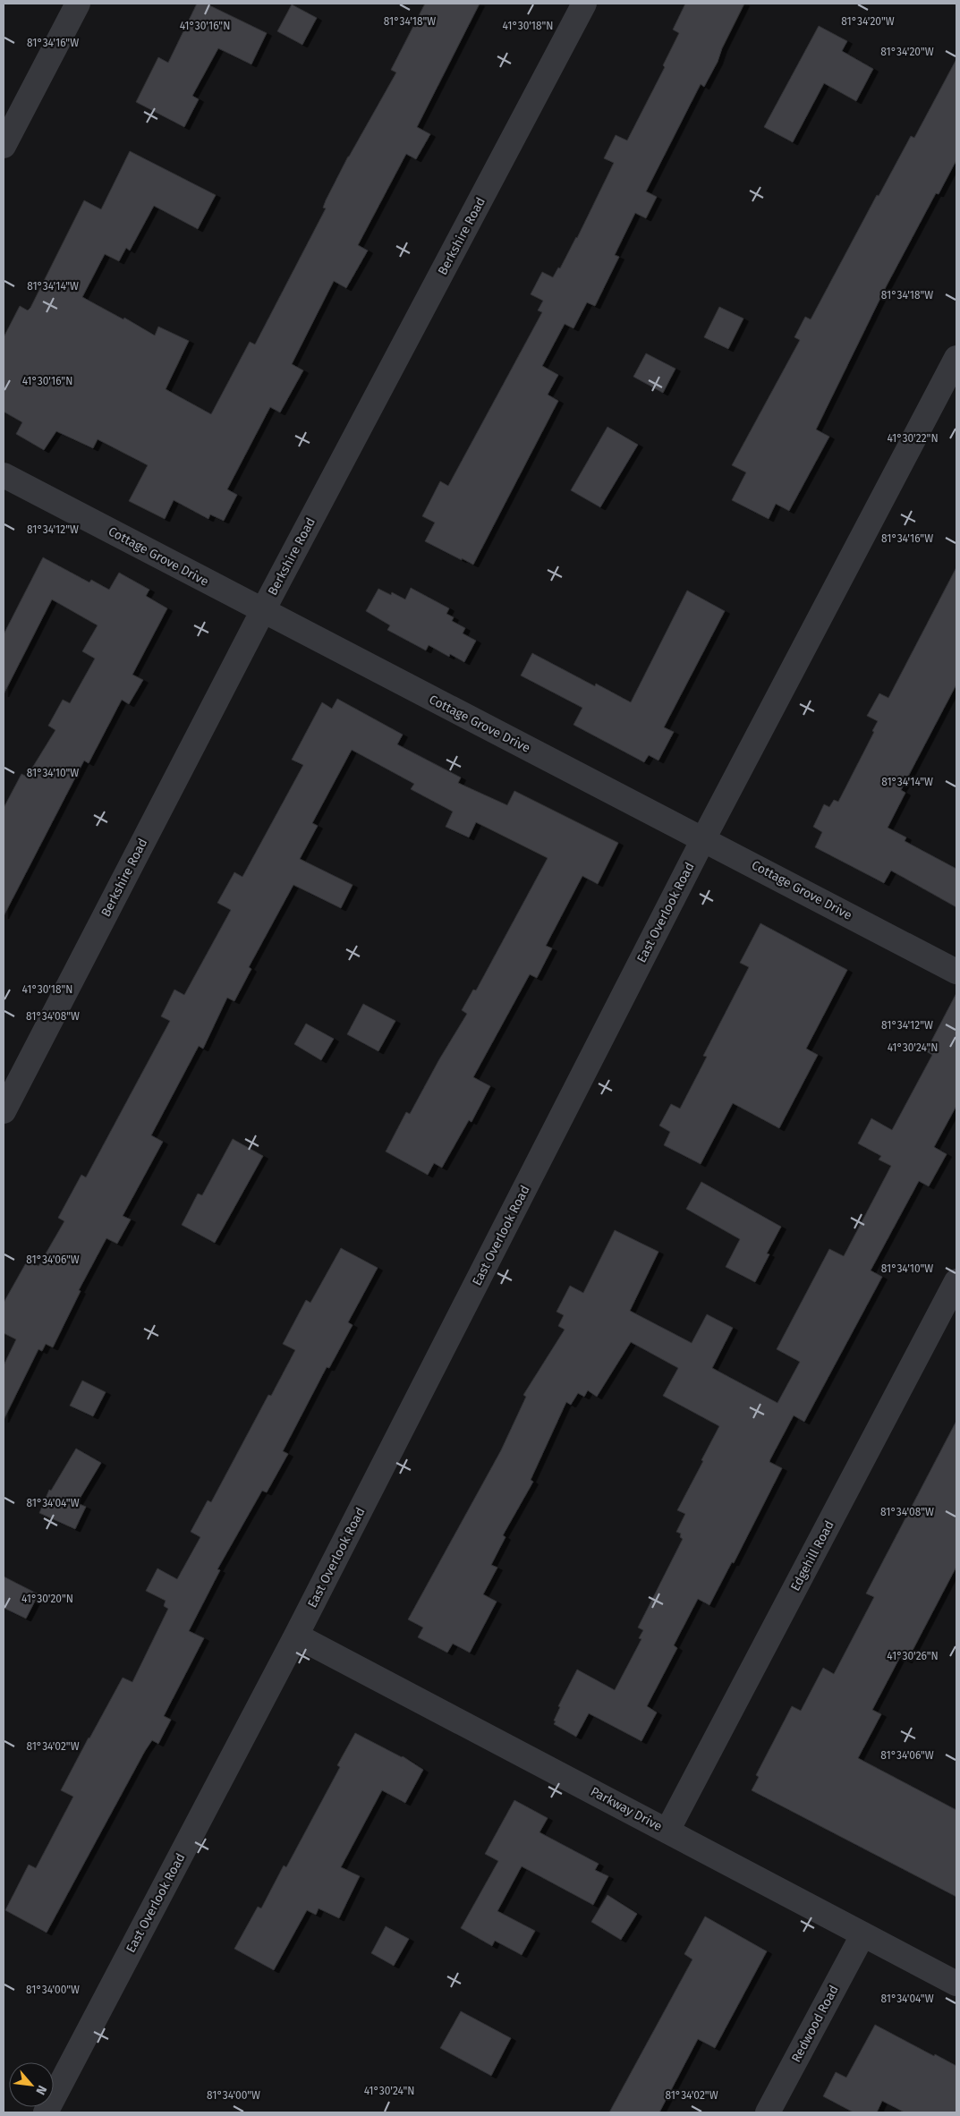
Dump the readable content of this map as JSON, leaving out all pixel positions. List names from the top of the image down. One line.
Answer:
{"streets":{"street":["Berkshire Road","Cottage Grove Drive","East Overlook Road","Edgehill Road","Parkway Drive","Redwood Road"]},"crossings":[["Berkshire Road","Cottage Grove Drive"],["Cottage Grove Drive","East Overlook Road"],["East Overlook Road","Parkway Drive"],["Edgehill Road","Parkway Drive"],["Parkway Drive","Redwood Road"]],"north":"bottom right","coordinates":["81°34'20\"W","81°34'18\"W","41°30'16\"N","41°30'18\"N","81°34'16\"W","81°34'14\"W","41°30'22\"N","81°34'12\"W","81°34'10\"W","81°34'08\"W","41°30'24\"N","81°34'06\"W","81°34'04\"W","41°30'20\"N","41°30'26\"N","81°34'02\"W","81°34'00\"W"]}
